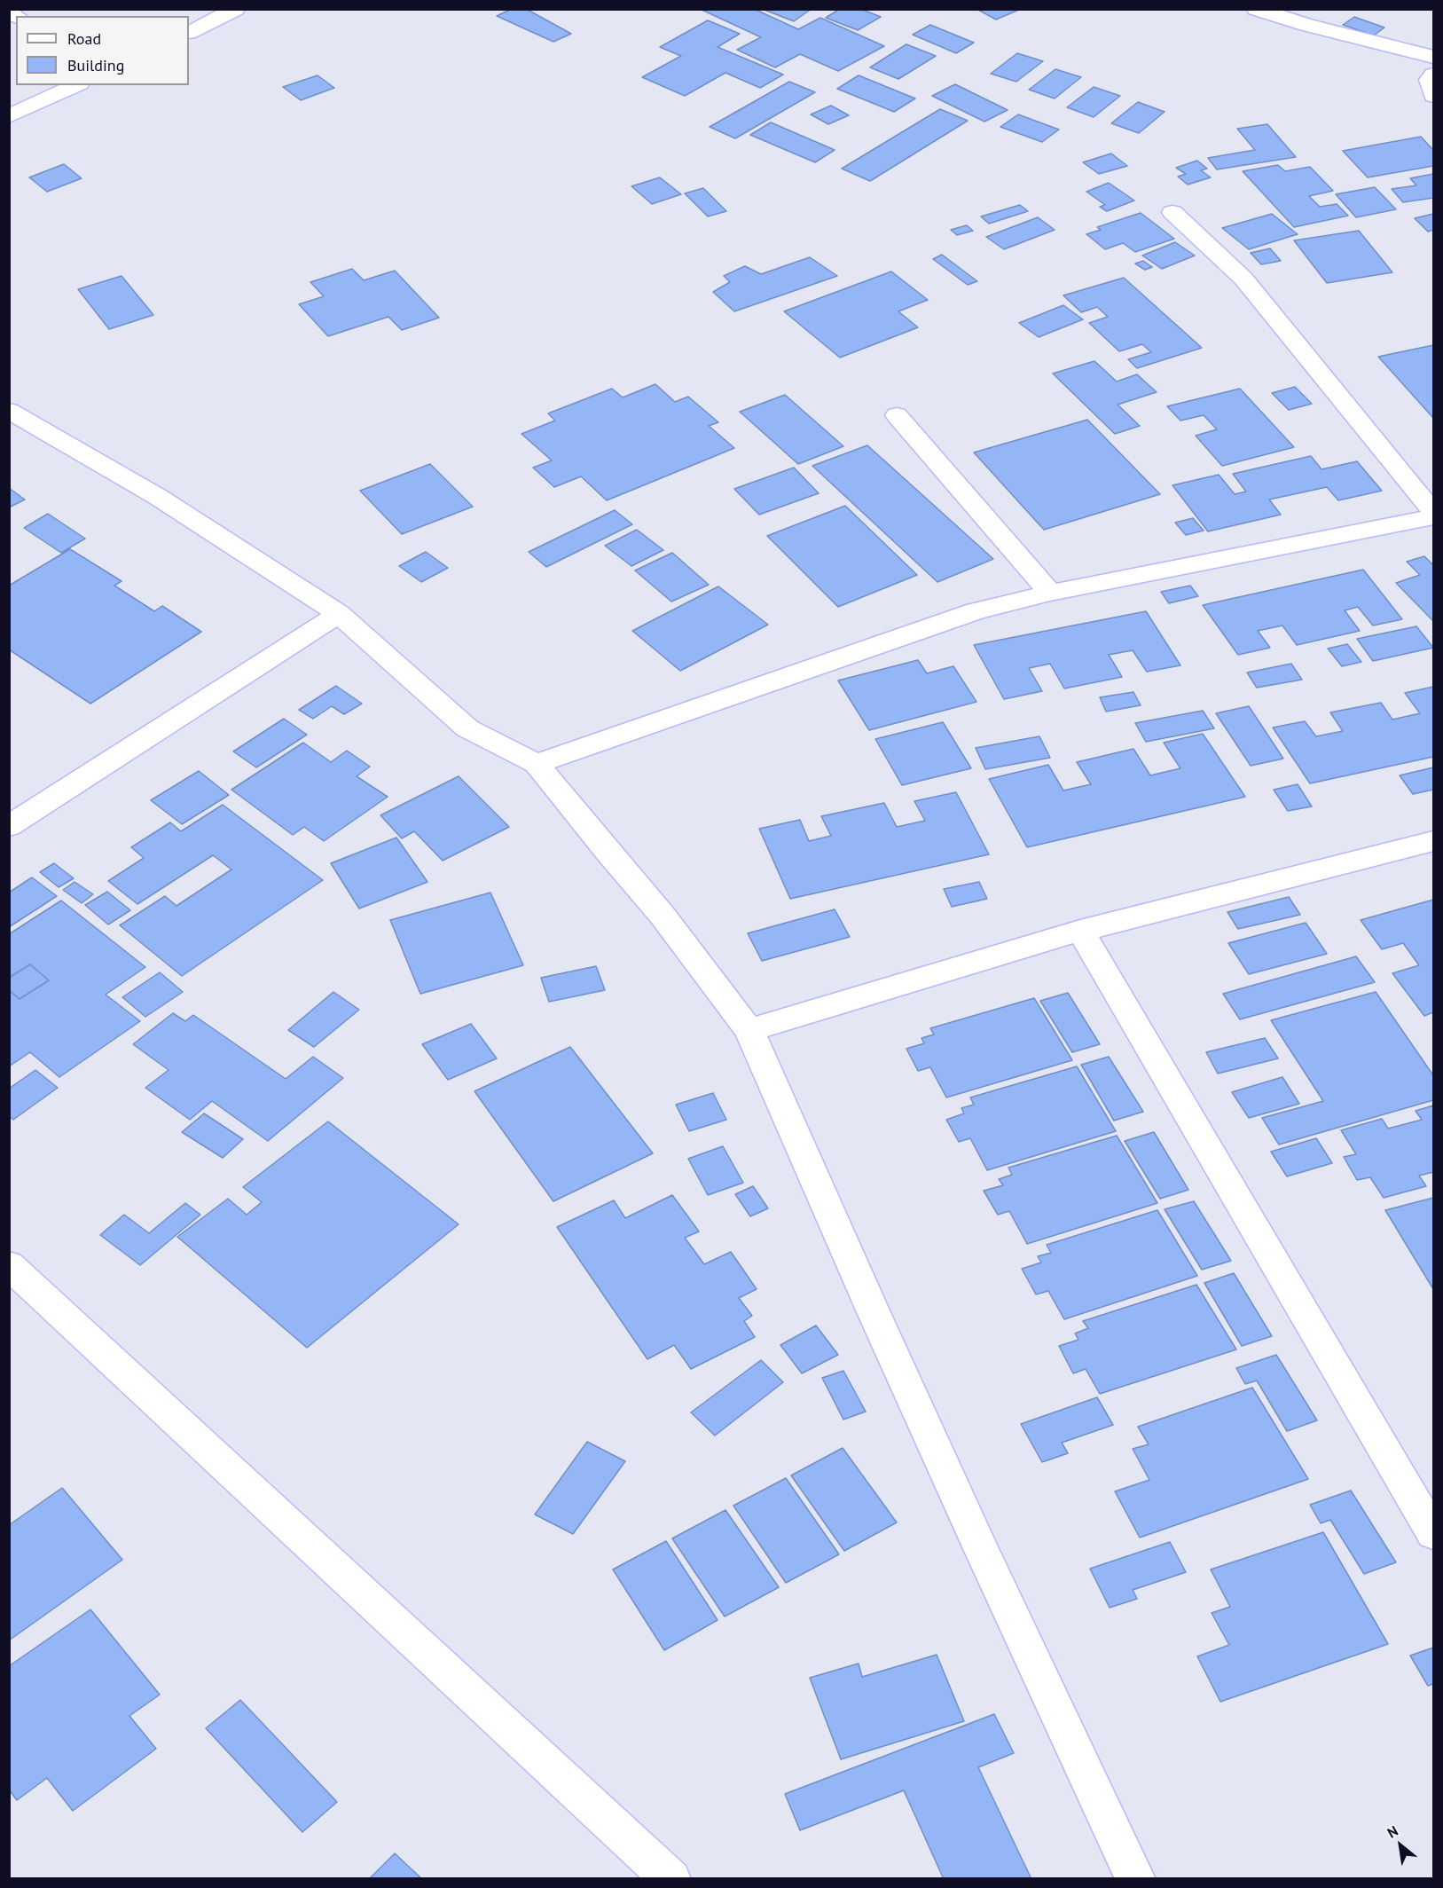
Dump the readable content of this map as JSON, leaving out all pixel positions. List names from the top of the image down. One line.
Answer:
{"legend":["Road","Building"],"north":"top left"}
